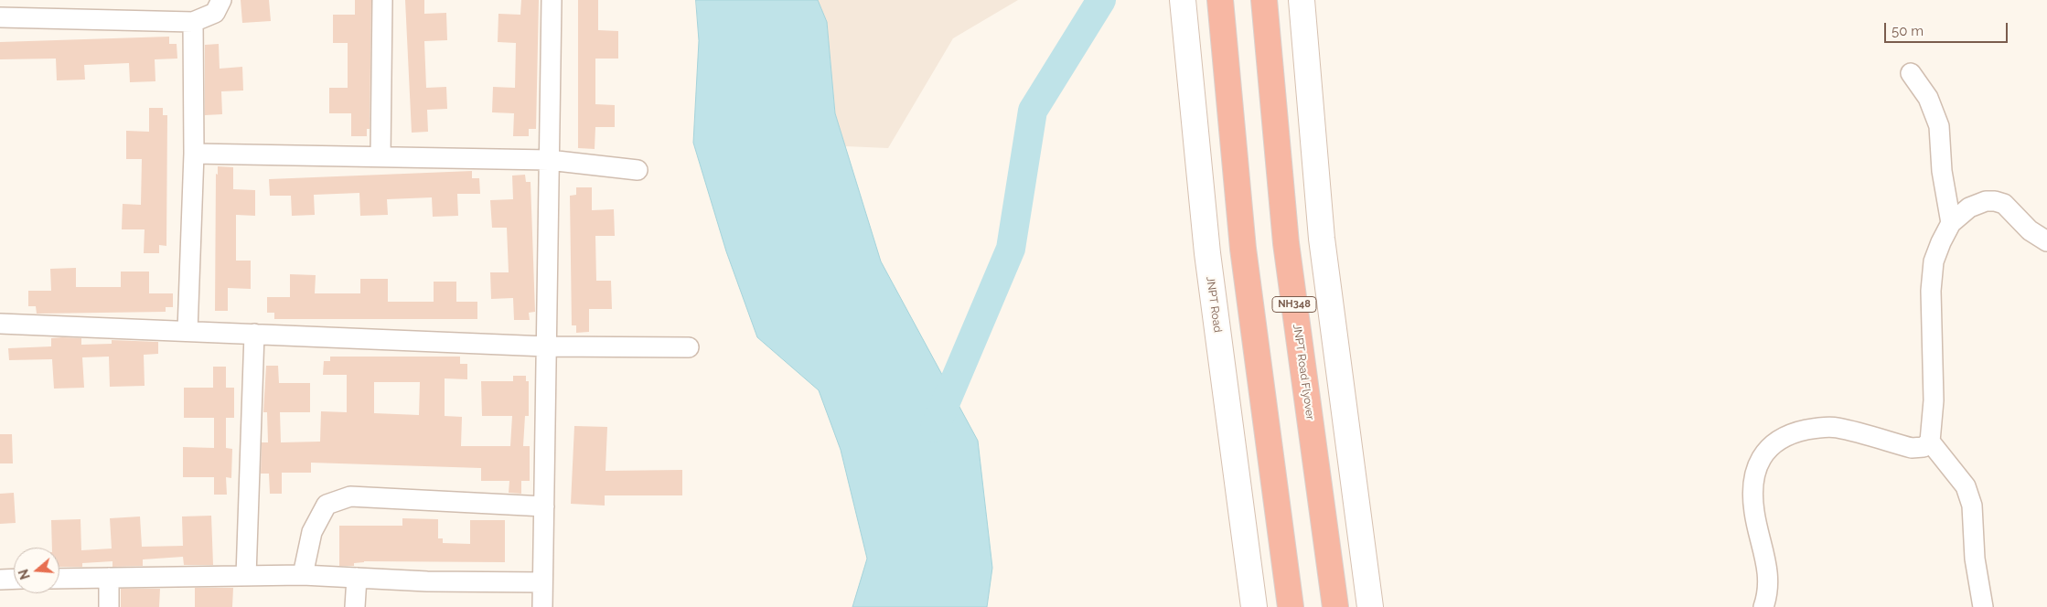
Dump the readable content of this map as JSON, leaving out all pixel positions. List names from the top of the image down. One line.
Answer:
{"streets":{"highway":["NH348","JNPT Road Flyover"],"street":["JNPT Road"]},"scale_bar":"50 m","north":"left"}
